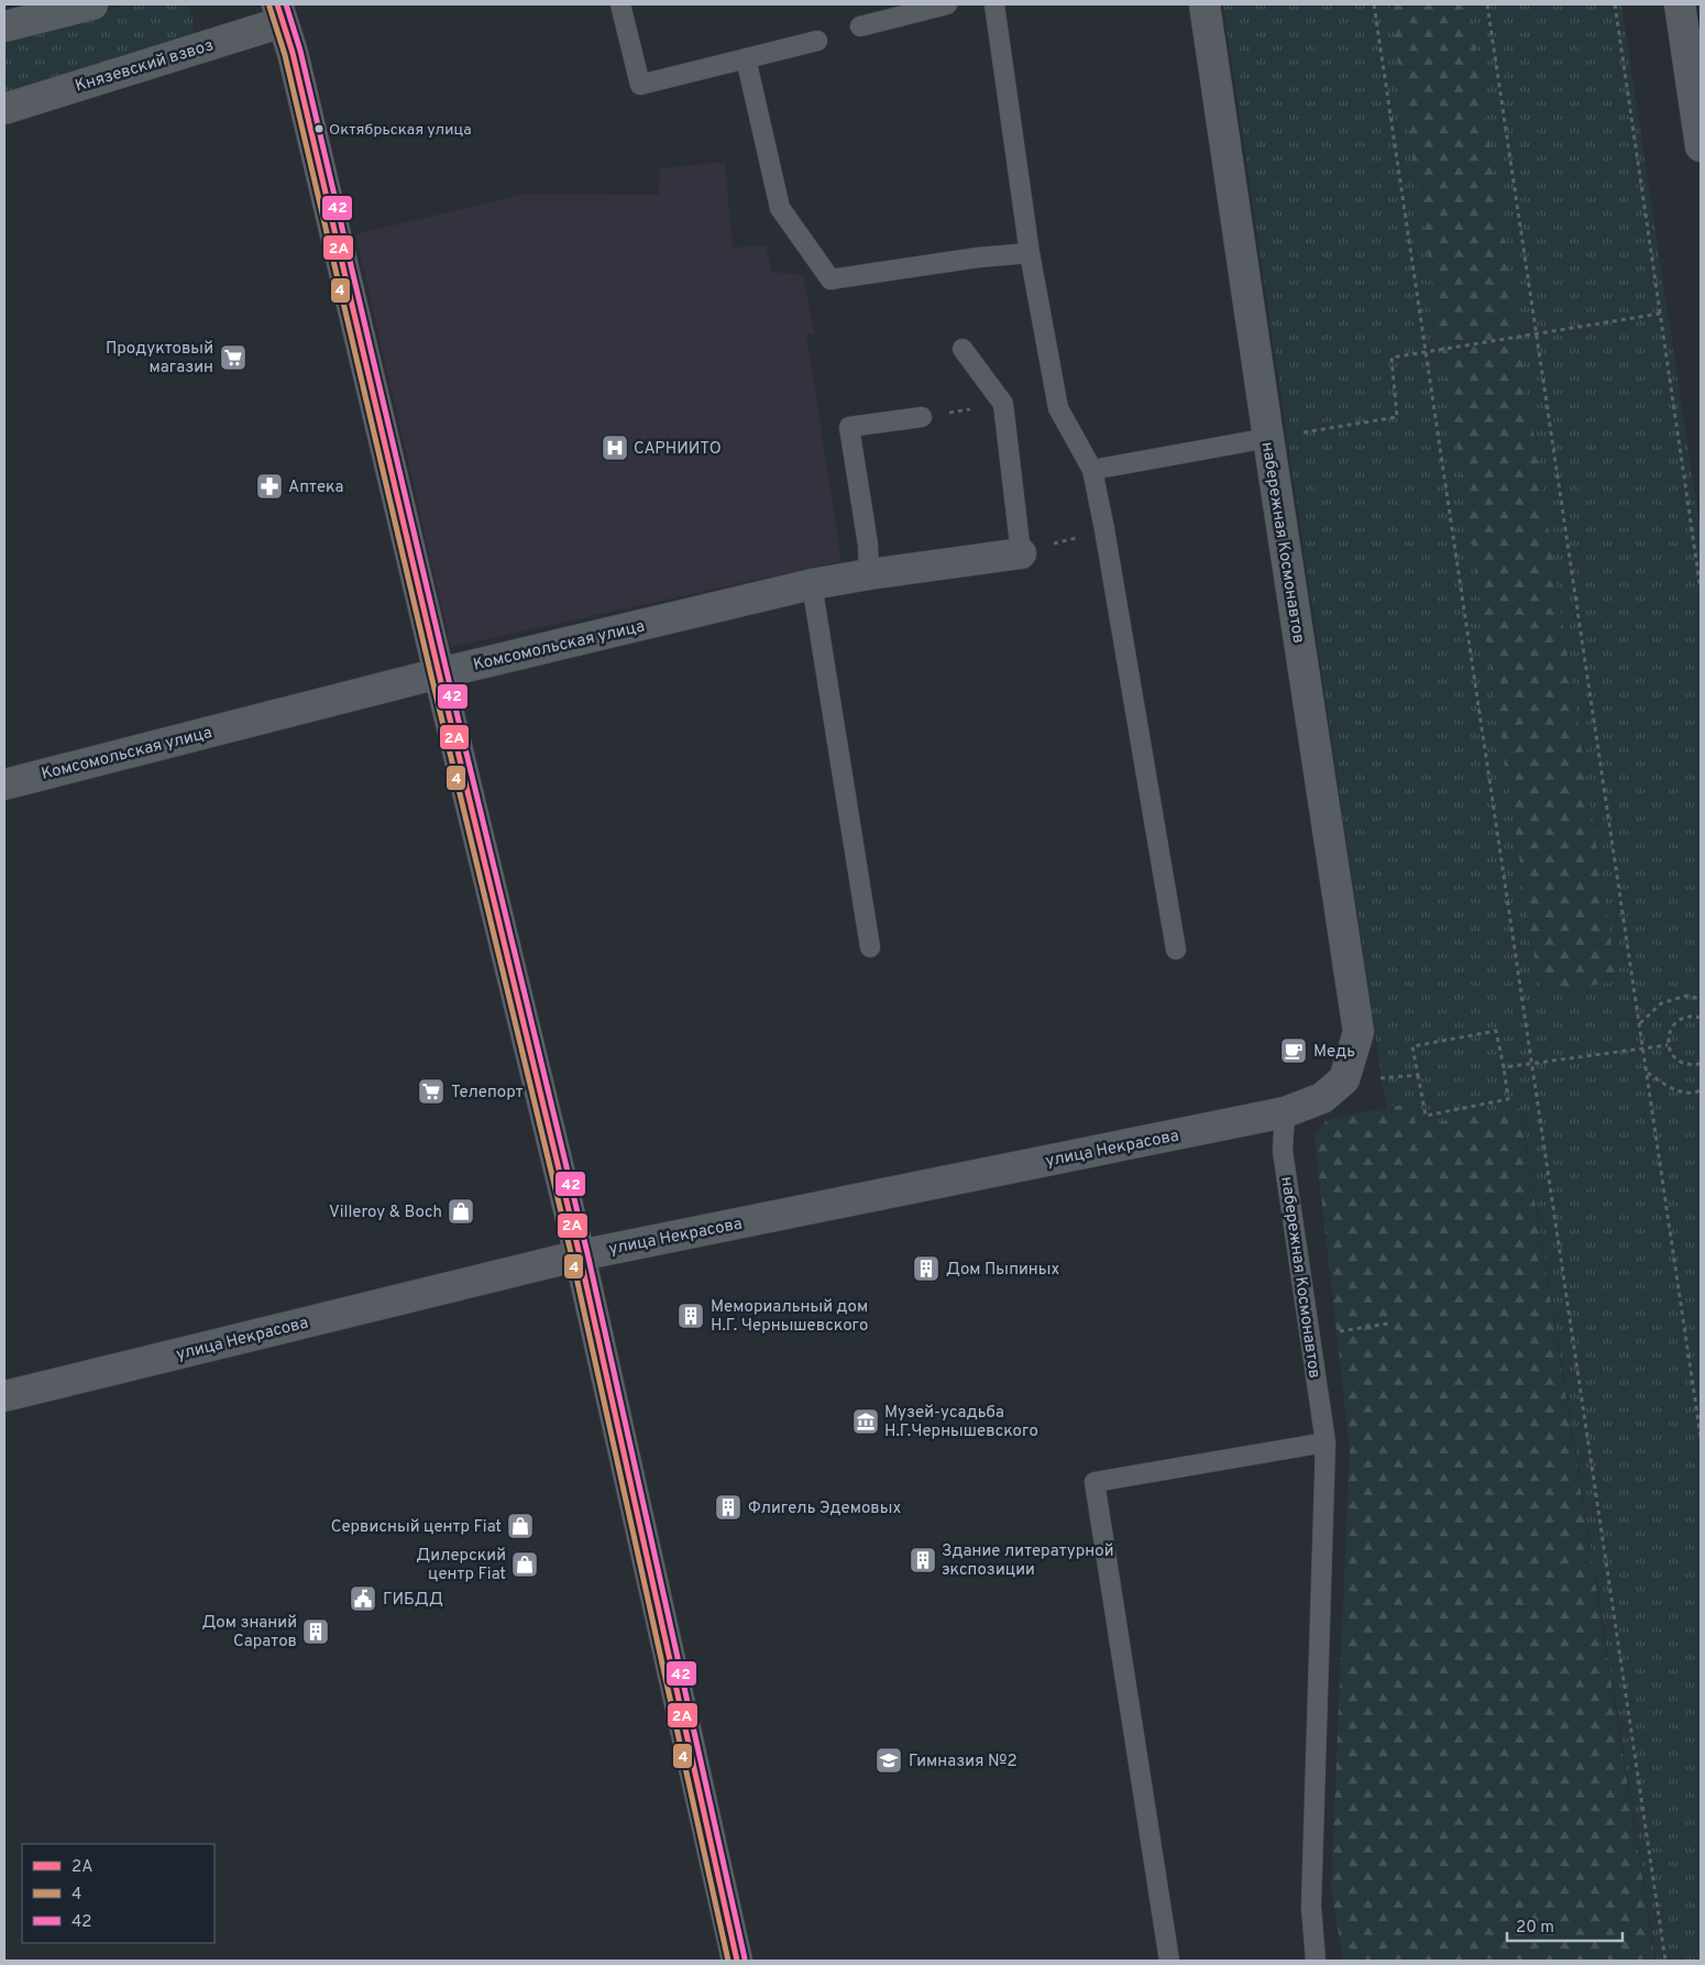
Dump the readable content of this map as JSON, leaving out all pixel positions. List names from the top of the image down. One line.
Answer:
{"streets":{"street":["Князевский взвоз","набережная Космонавтов","Комсомольская улица","улица Некрасова"]},"crossings":[["набережная Космонавтов","улица Некрасова"]],"places":{"other":["Октябрьская улица"],"supermarket":["Продуктовый магазин","Телепорт"],"hospital":["САРНИИТО"],"pharmacy":["Аптека"],"cafe":["Медь"],"shop":["Villeroy & Boch","Сервисный центр Fiat","Дилерский центр Fiat"],"building":["Дом Пыпиных","Мемориальный дом Н.Г. Чернышевского","Флигель Эдемовых","Здание литературной экспозиции","Дом знаний Саратов"],"museum":["Музей-усадьба Н.Г.Чернышевского"],"public building":["ГИБДД"],"school or university":["Гимназия №2"]},"lines":["transit line 2А","transit line 42","transit line 4"],"legend":["2А","4","42"],"scale_bar":"20 m"}
